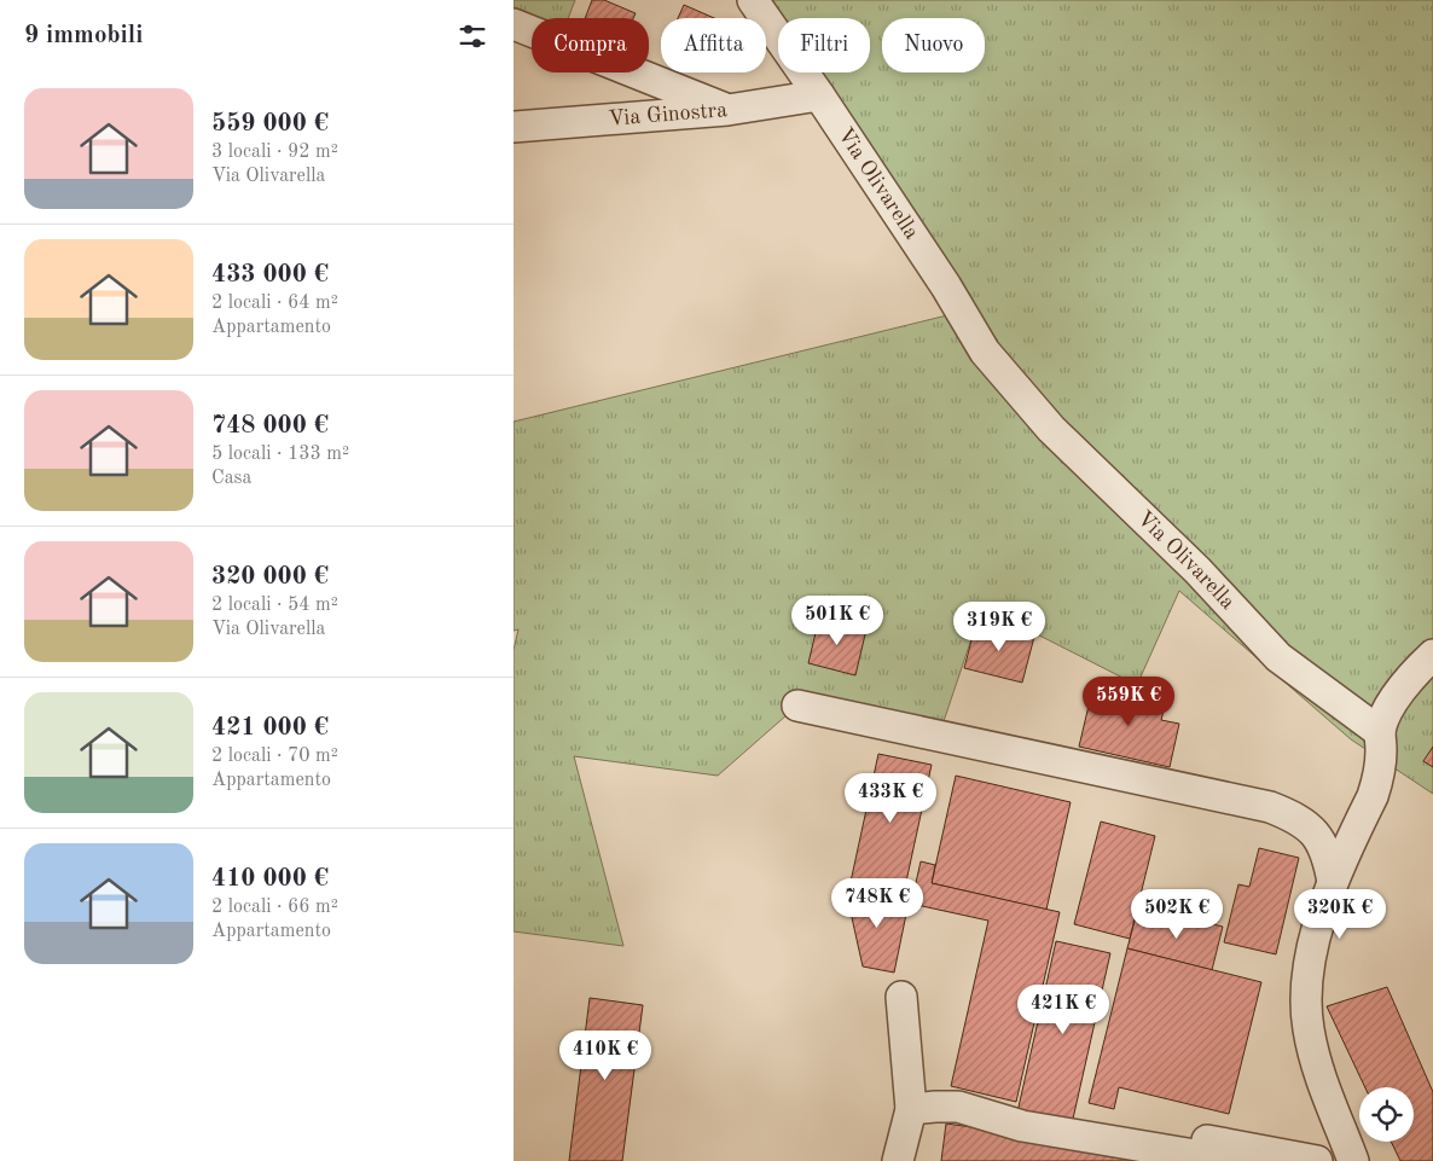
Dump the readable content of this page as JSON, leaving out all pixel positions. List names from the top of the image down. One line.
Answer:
{"streets":{"street":["Via Ginostra","Via Olivarella"]},"crossings":[["Via Ginostra","Via Olivarella"]],"page":{"heading":"9 immobili","chip":["Compra","Affitta","Filtri","Nuovo"],"list":[{"name":"559 000 €","note":"3 locali · 92 m² · Via Olivarella"},{"name":"433 000 €","note":"2 locali · 64 m² · Appartamento"},{"name":"748 000 €","note":"5 locali · 133 m² · Casa"},{"name":"320 000 €","note":"2 locali · 54 m² · Via Olivarella"},{"name":"421 000 €","note":"2 locali · 70 m² · Appartamento"},{"name":"410 000 €","note":"2 locali · 66 m² · Appartamento"}],"price":["501K €","319K €","559K €","433K €","748K €","502K €","320K €","421K €","410K €"]}}
